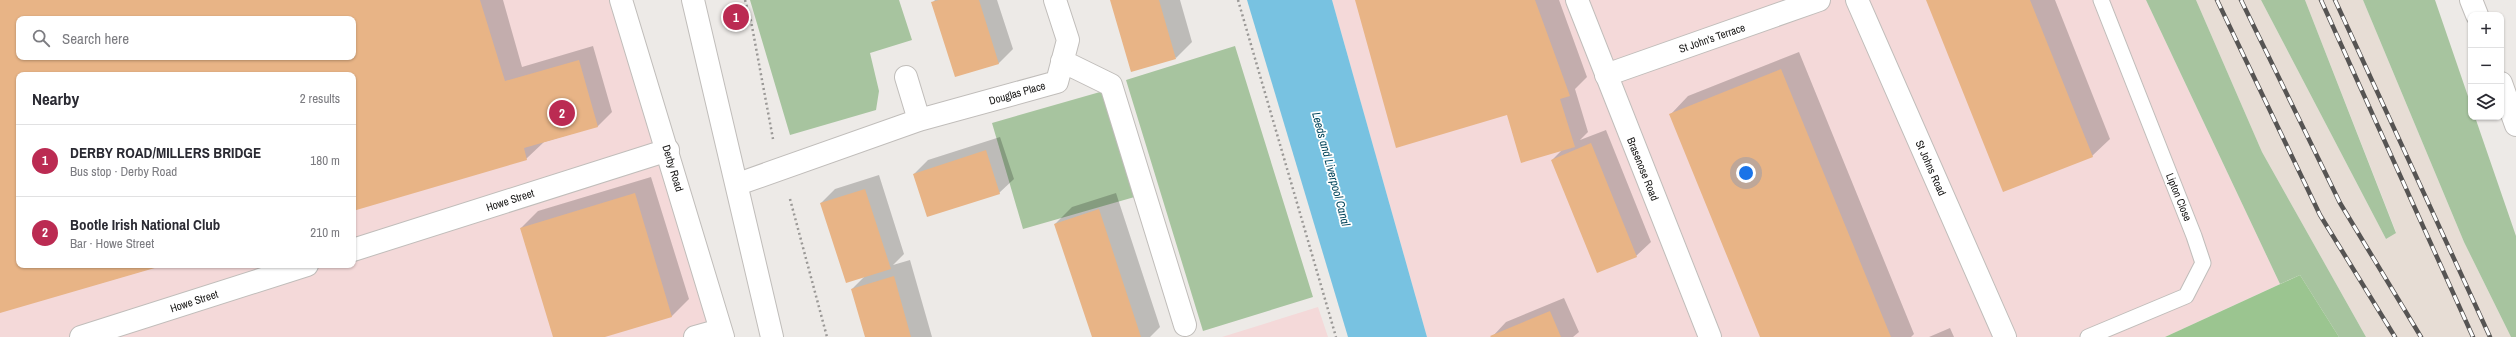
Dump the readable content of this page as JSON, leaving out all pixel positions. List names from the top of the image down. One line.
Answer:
{"streets":{"main road":["St John's Terrace","Douglas Place","Derby Road","St Johns Road","Brasenose Road","Howe Street"],"lane":["Lipton Close"]},"crossings":[["St John's Terrace","Brasenose Road"],["Derby Road","Howe Street"]],"water":["Leeds and Liverpool Canal"],"page":{"pins":["1","2"],"map_buttons":["+","−"],"search":"Search here","heading":["Nearby","2 results"],"list":[{"mark":"1","name":"DERBY ROAD/MILLERS BRIDGE","note":"Bus stop · Derby Road","value":"180 m"},{"mark":"2","name":"Bootle Irish National Club","note":"Bar · Howe Street","value":"210 m"}]}}
